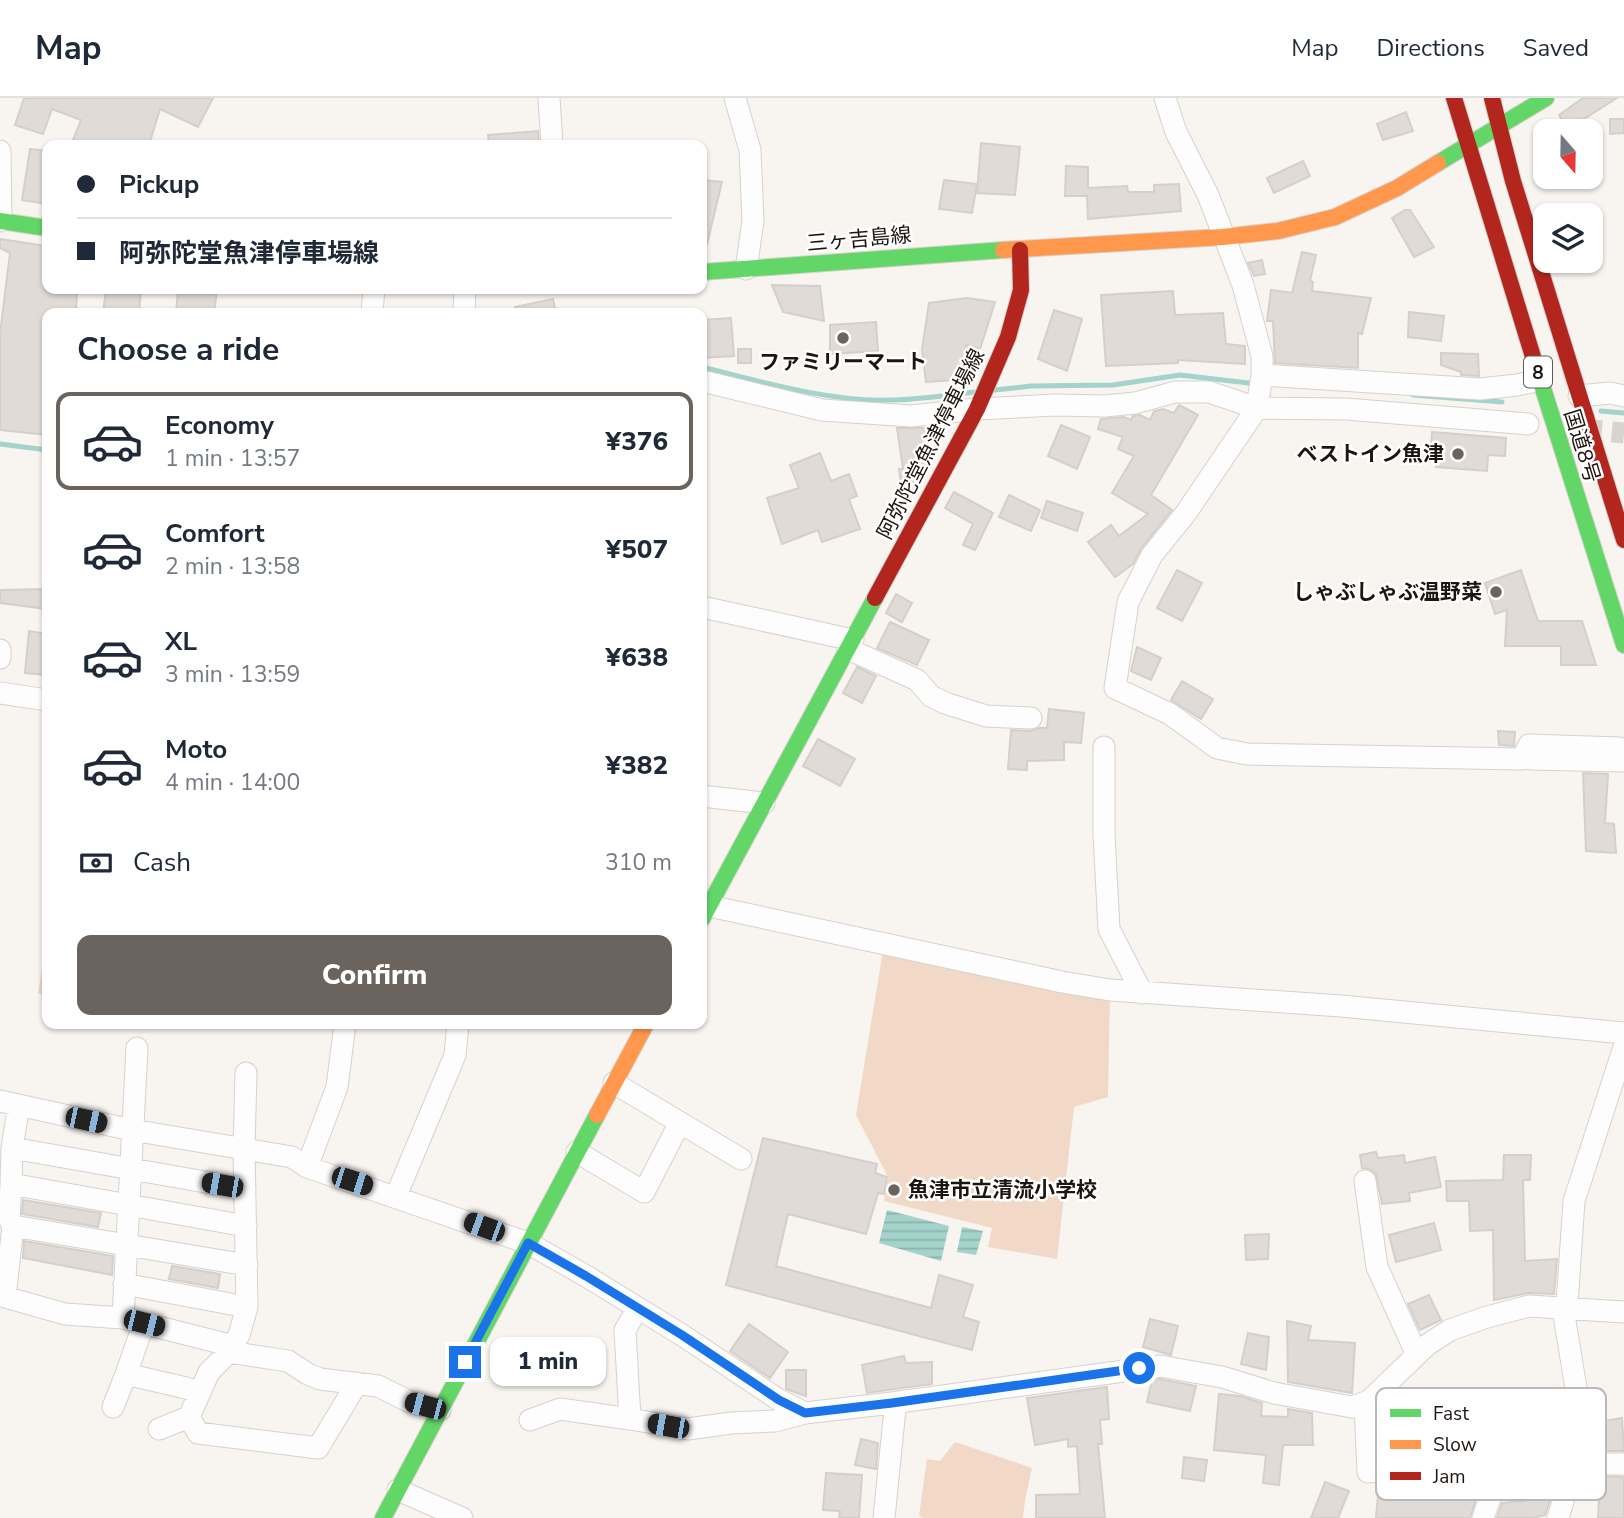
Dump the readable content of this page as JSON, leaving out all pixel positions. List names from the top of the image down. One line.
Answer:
{"streets":{"main road":["三ヶ吉島線","8","阿弥陀堂魚津停車場線","国道8号"]},"crossings":[["三ヶ吉島線","阿弥陀堂魚津停車場線"]],"places":["ファミリーマート","ベストイン魚津","しゃぶしゃぶ温野菜","魚津市立清流小学校"],"legend":["Fast","Slow","Jam"],"north":"bottom","page":{"header":"Map","nav":["Map","Directions","Saved"],"banner":["Pickup","阿弥陀堂魚津停車場線"],"heading":"Choose a ride","list":[{"name":"Economy","note":"1 min · 13:57","value":"¥376"},{"name":"Comfort","note":"2 min · 13:58","value":"¥507"},{"name":"XL","note":"3 min · 13:59","value":"¥638"},{"name":"Moto","note":"4 min · 14:00","value":"¥382"}],"pay":["Cash","310 m"],"buttons":"Confirm","bubble":"1 min"}}
